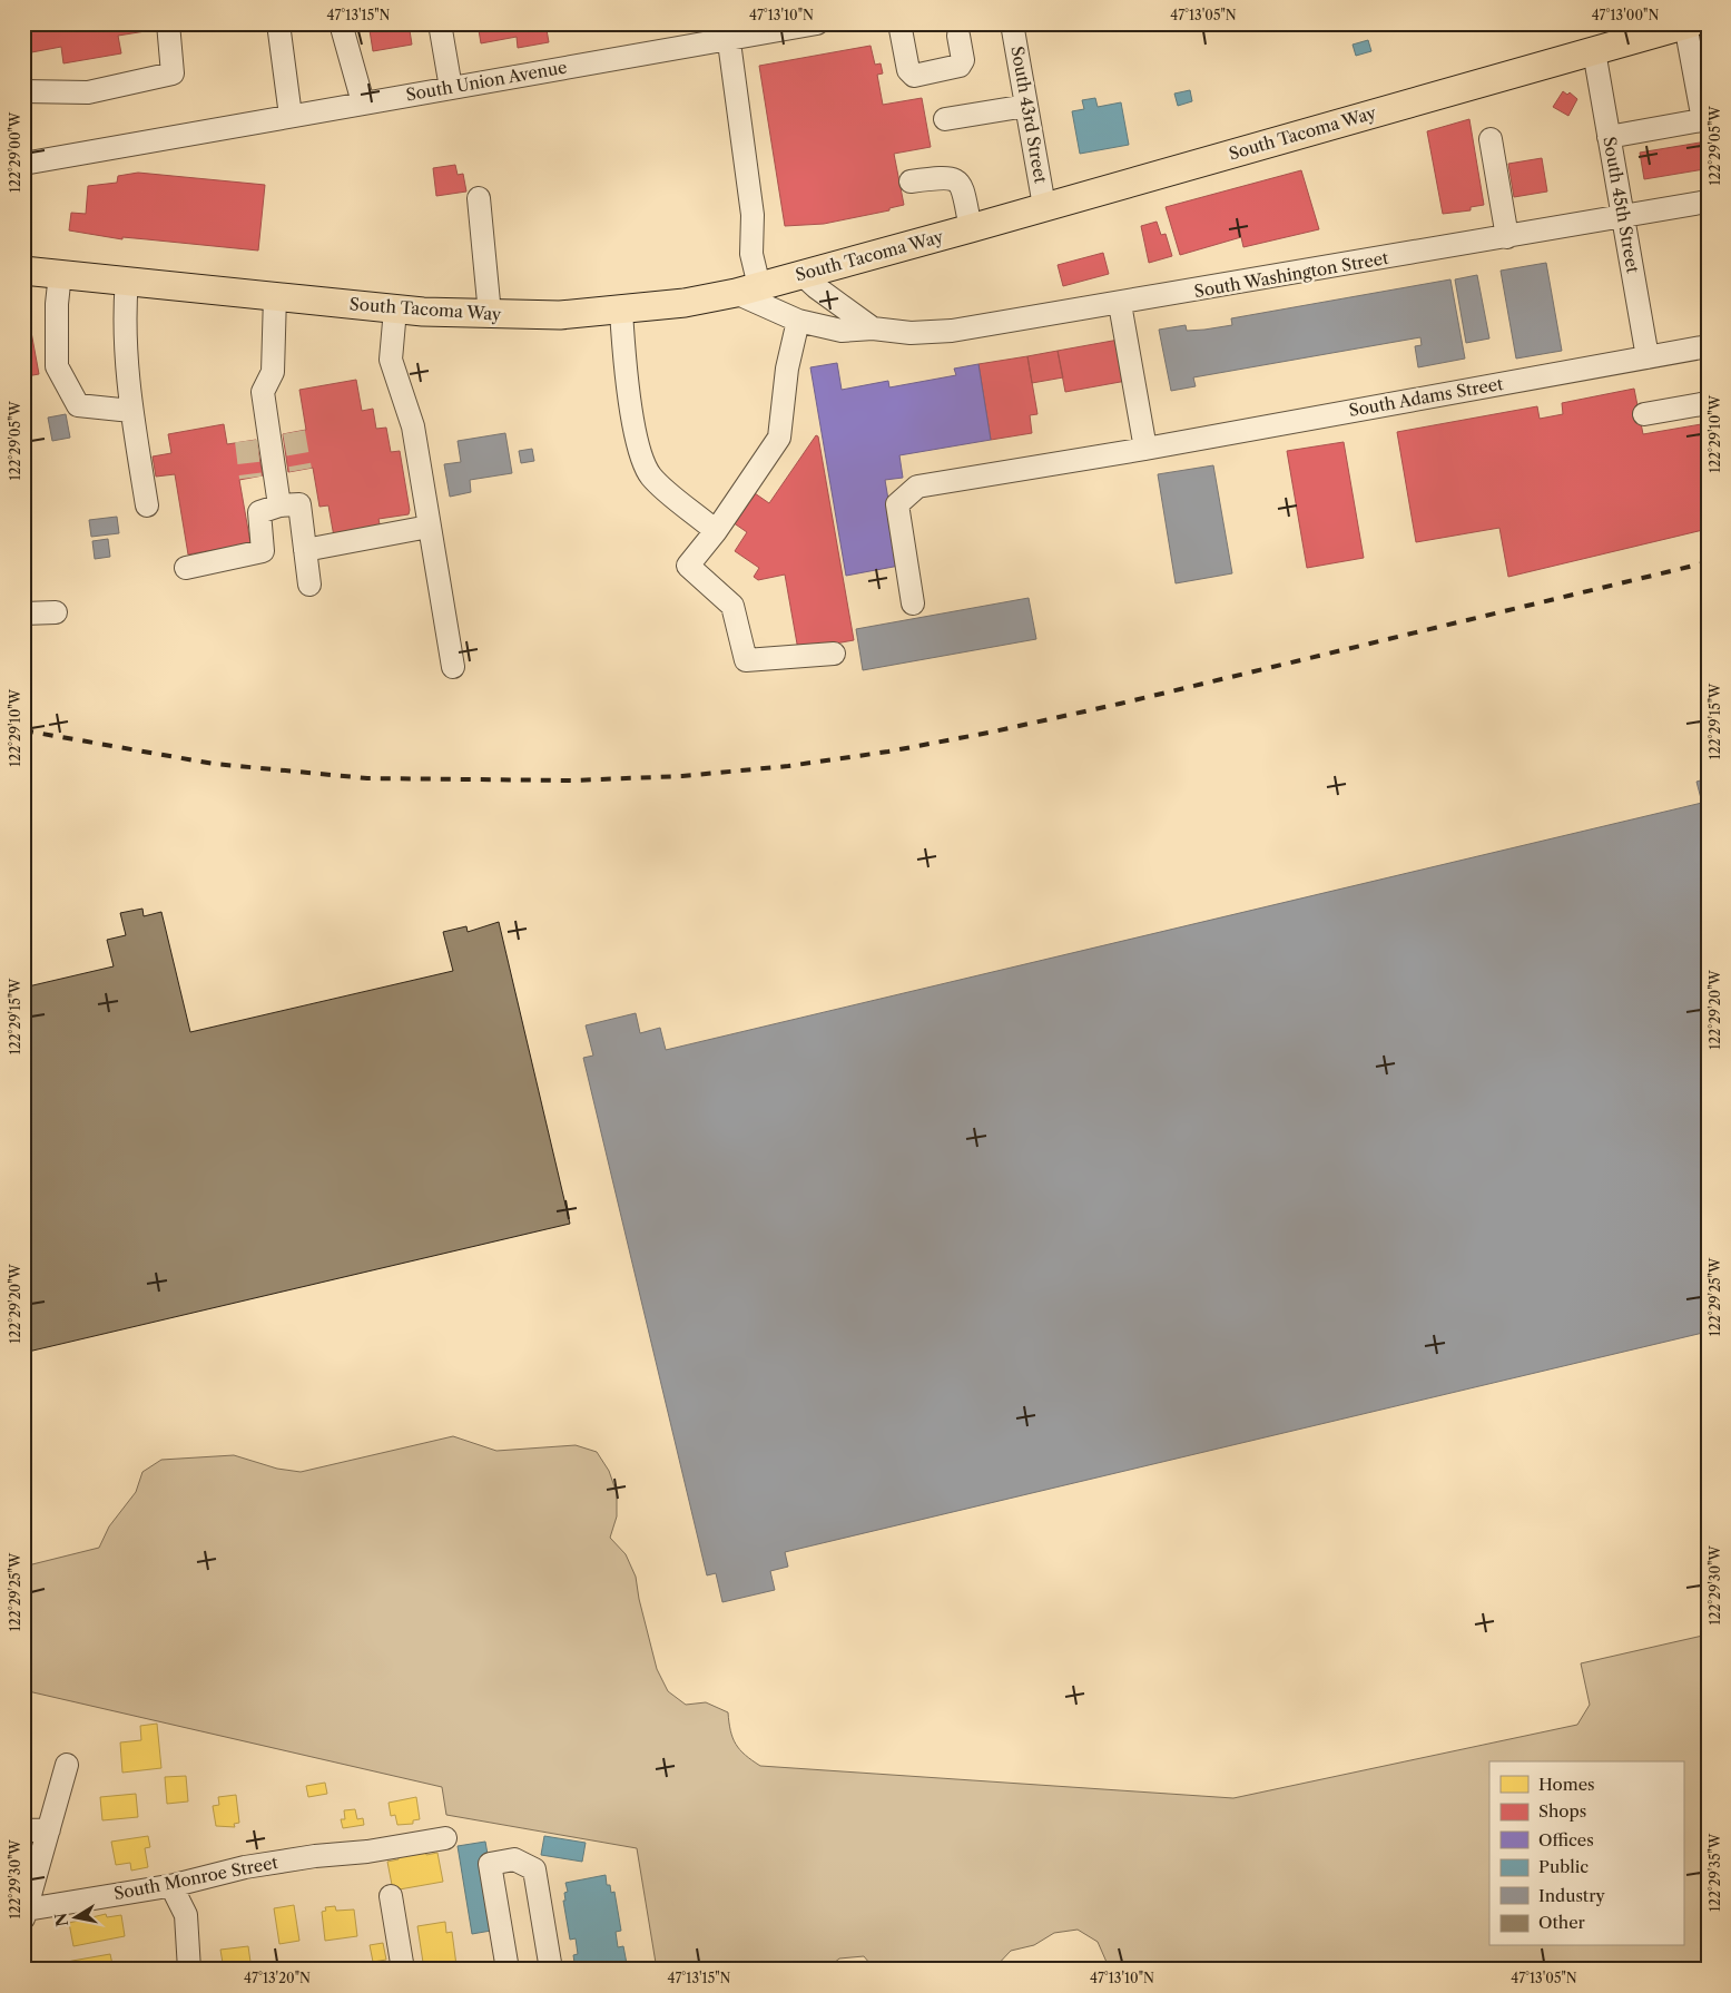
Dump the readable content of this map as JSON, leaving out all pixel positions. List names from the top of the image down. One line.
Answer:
{"streets":{"main road":["South Tacoma Way"],"street":["South Union Avenue","South 43rd Street","South 45th Street","South Washington Street","South Adams Street","South Monroe Street"]},"crossings":[["South 43rd Street","South Tacoma Way"],["South Tacoma Way","South 45th Street"],["South Tacoma Way","South Washington Street"],["South 45th Street","South Washington Street"],["South 45th Street","South Adams Street"]],"legend":["Homes","Shops","Offices","Public","Industry","Other"],"north":"left","coordinates":["47°13'15\"N","47°13'10\"N","47°13'05\"N","47°13'00\"N","122°29'05\"W","122°29'00\"W","122°29'10\"W","122°29'15\"W","122°29'20\"W","122°29'25\"W","122°29'30\"W","122°29'35\"W","47°13'20\"N"]}
